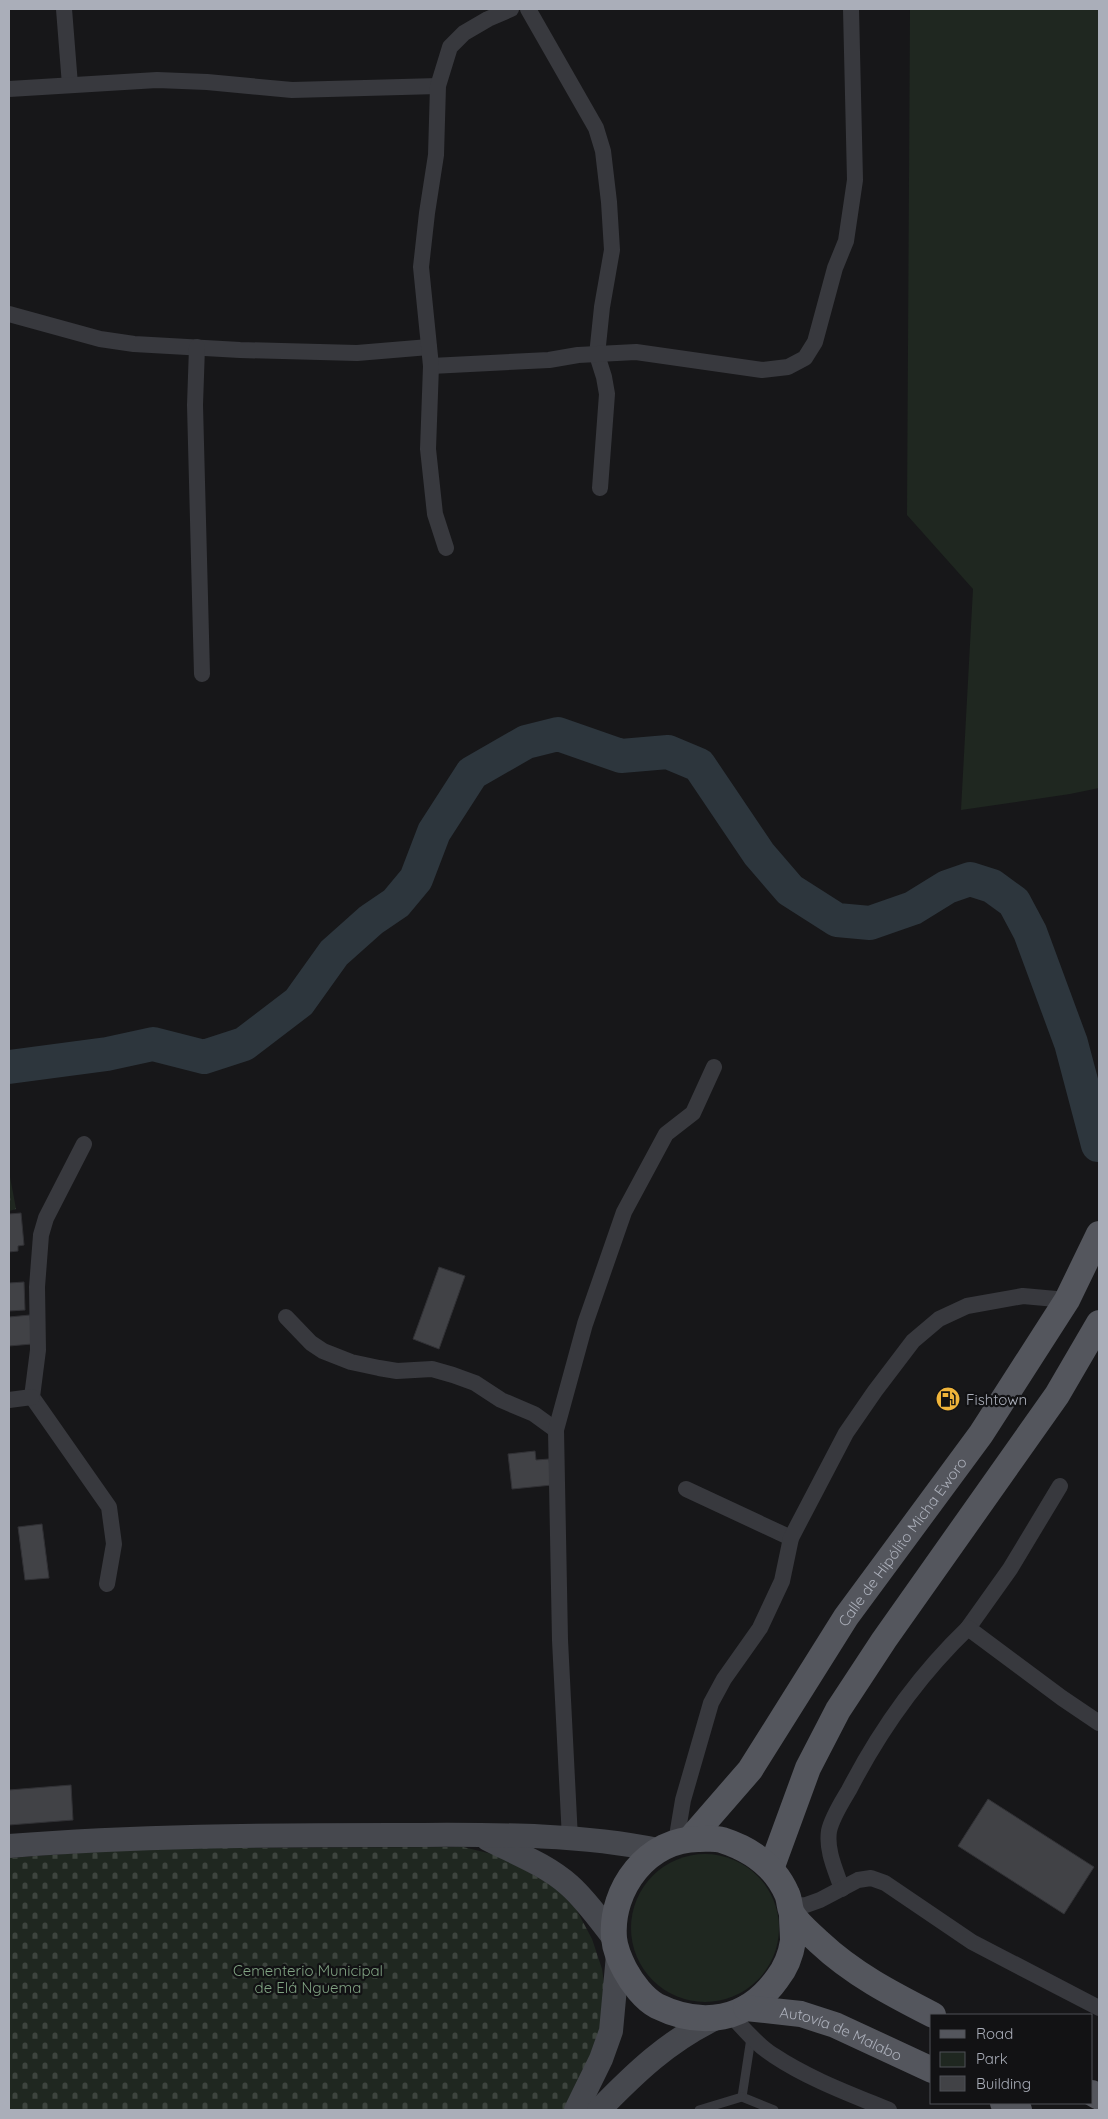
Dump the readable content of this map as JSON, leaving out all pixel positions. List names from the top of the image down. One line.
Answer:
{"streets":{"main road":["Calle de Hipólito Micha Eworo","Autovía de Malabo"]},"crossings":[["Calle de Hipólito Micha Eworo","Autovía de Malabo"]],"parks":["Cementerio Municipal de Elá Nguema"],"places":{"fuel station":["Fishtown"]},"legend":["Road","Park","Building"]}
